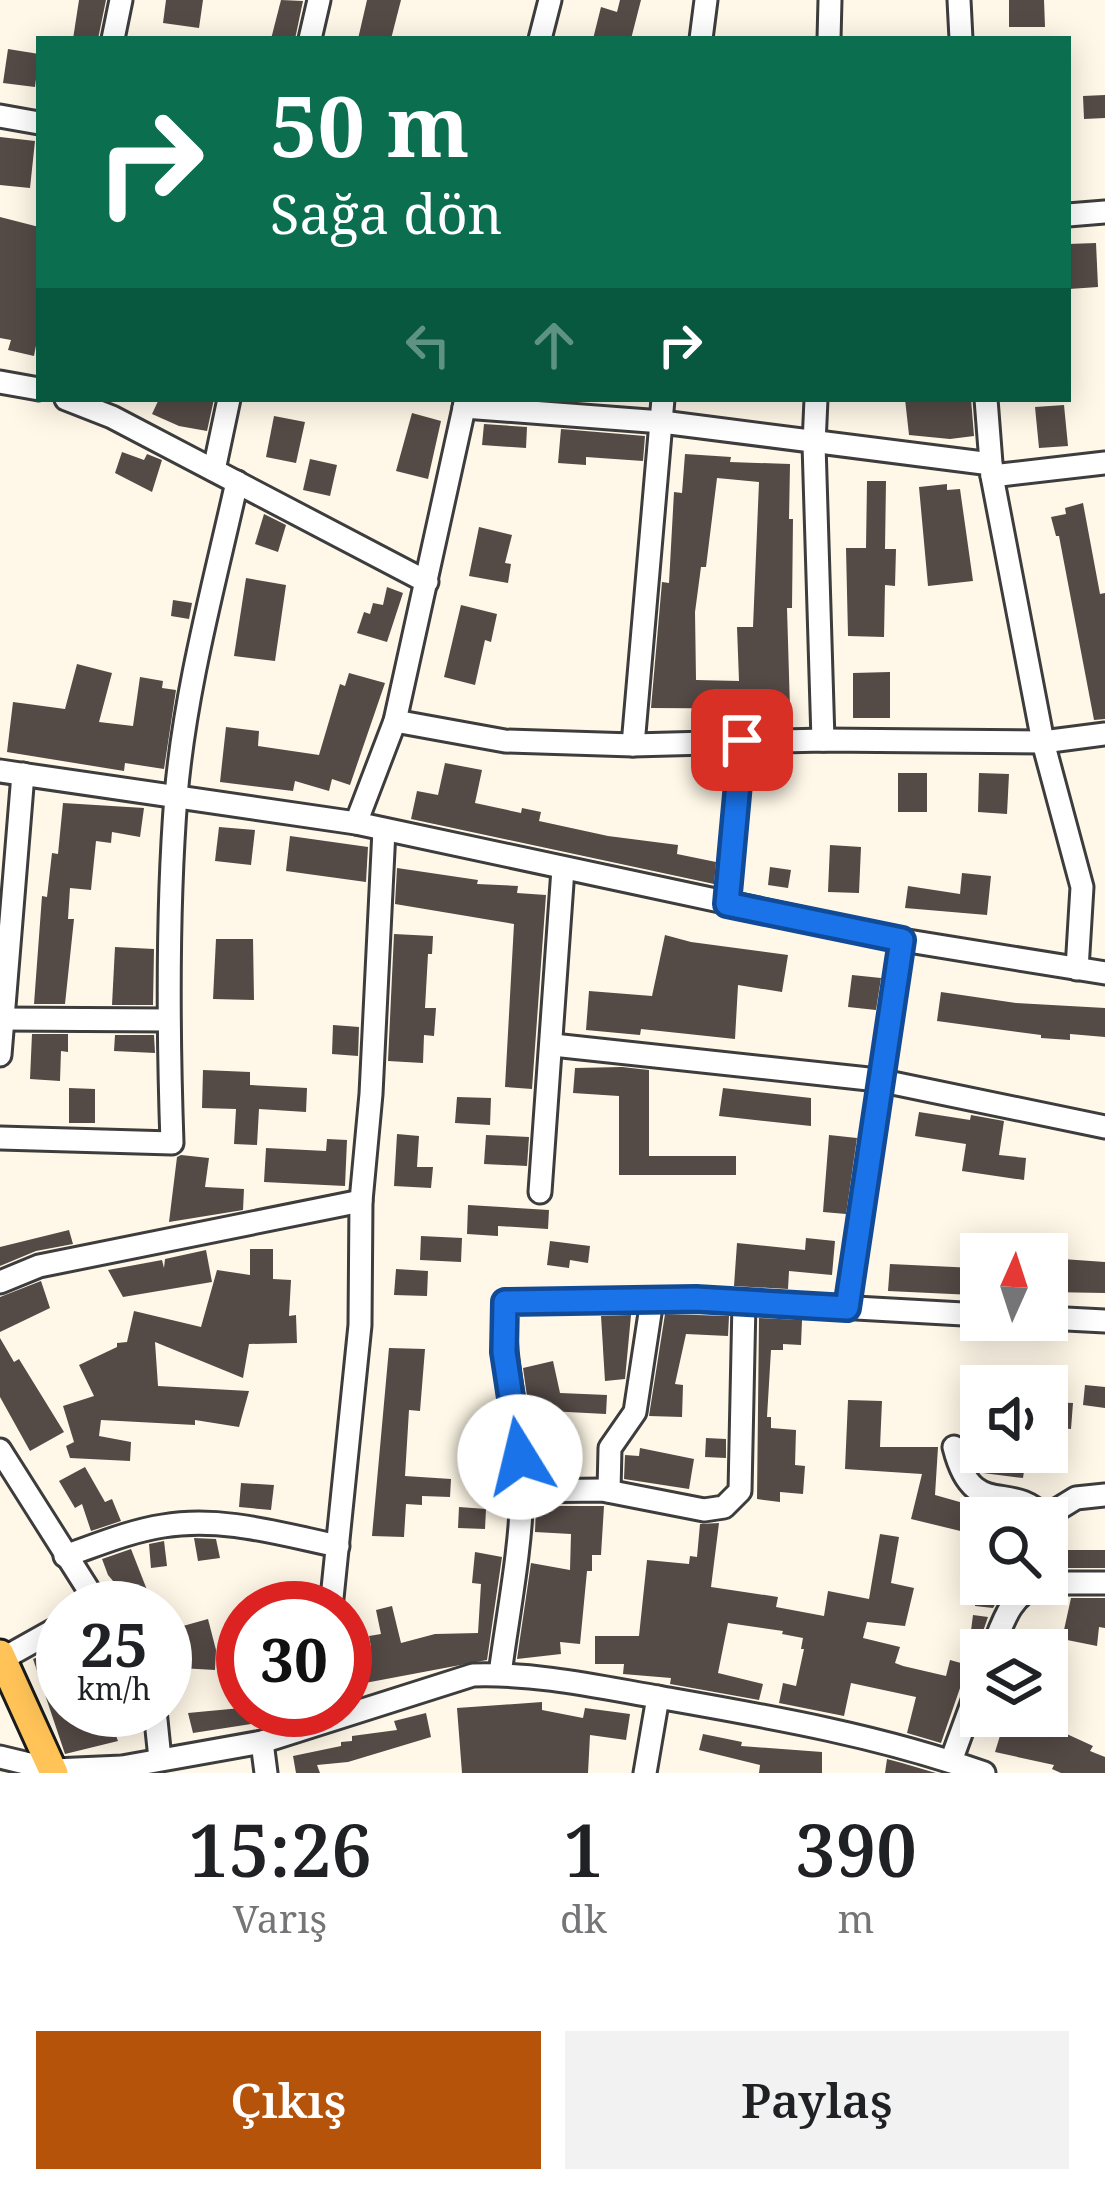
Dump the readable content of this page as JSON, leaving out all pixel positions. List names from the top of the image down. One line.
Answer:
{"north":"top","page":{"turn":["50 m","Sağa dön"],"speed":"25 km/h","limit":"30","eta":["15:26","Varış","1","dk","390","m"],"buttons":["Çıkış","Paylaş"]}}
